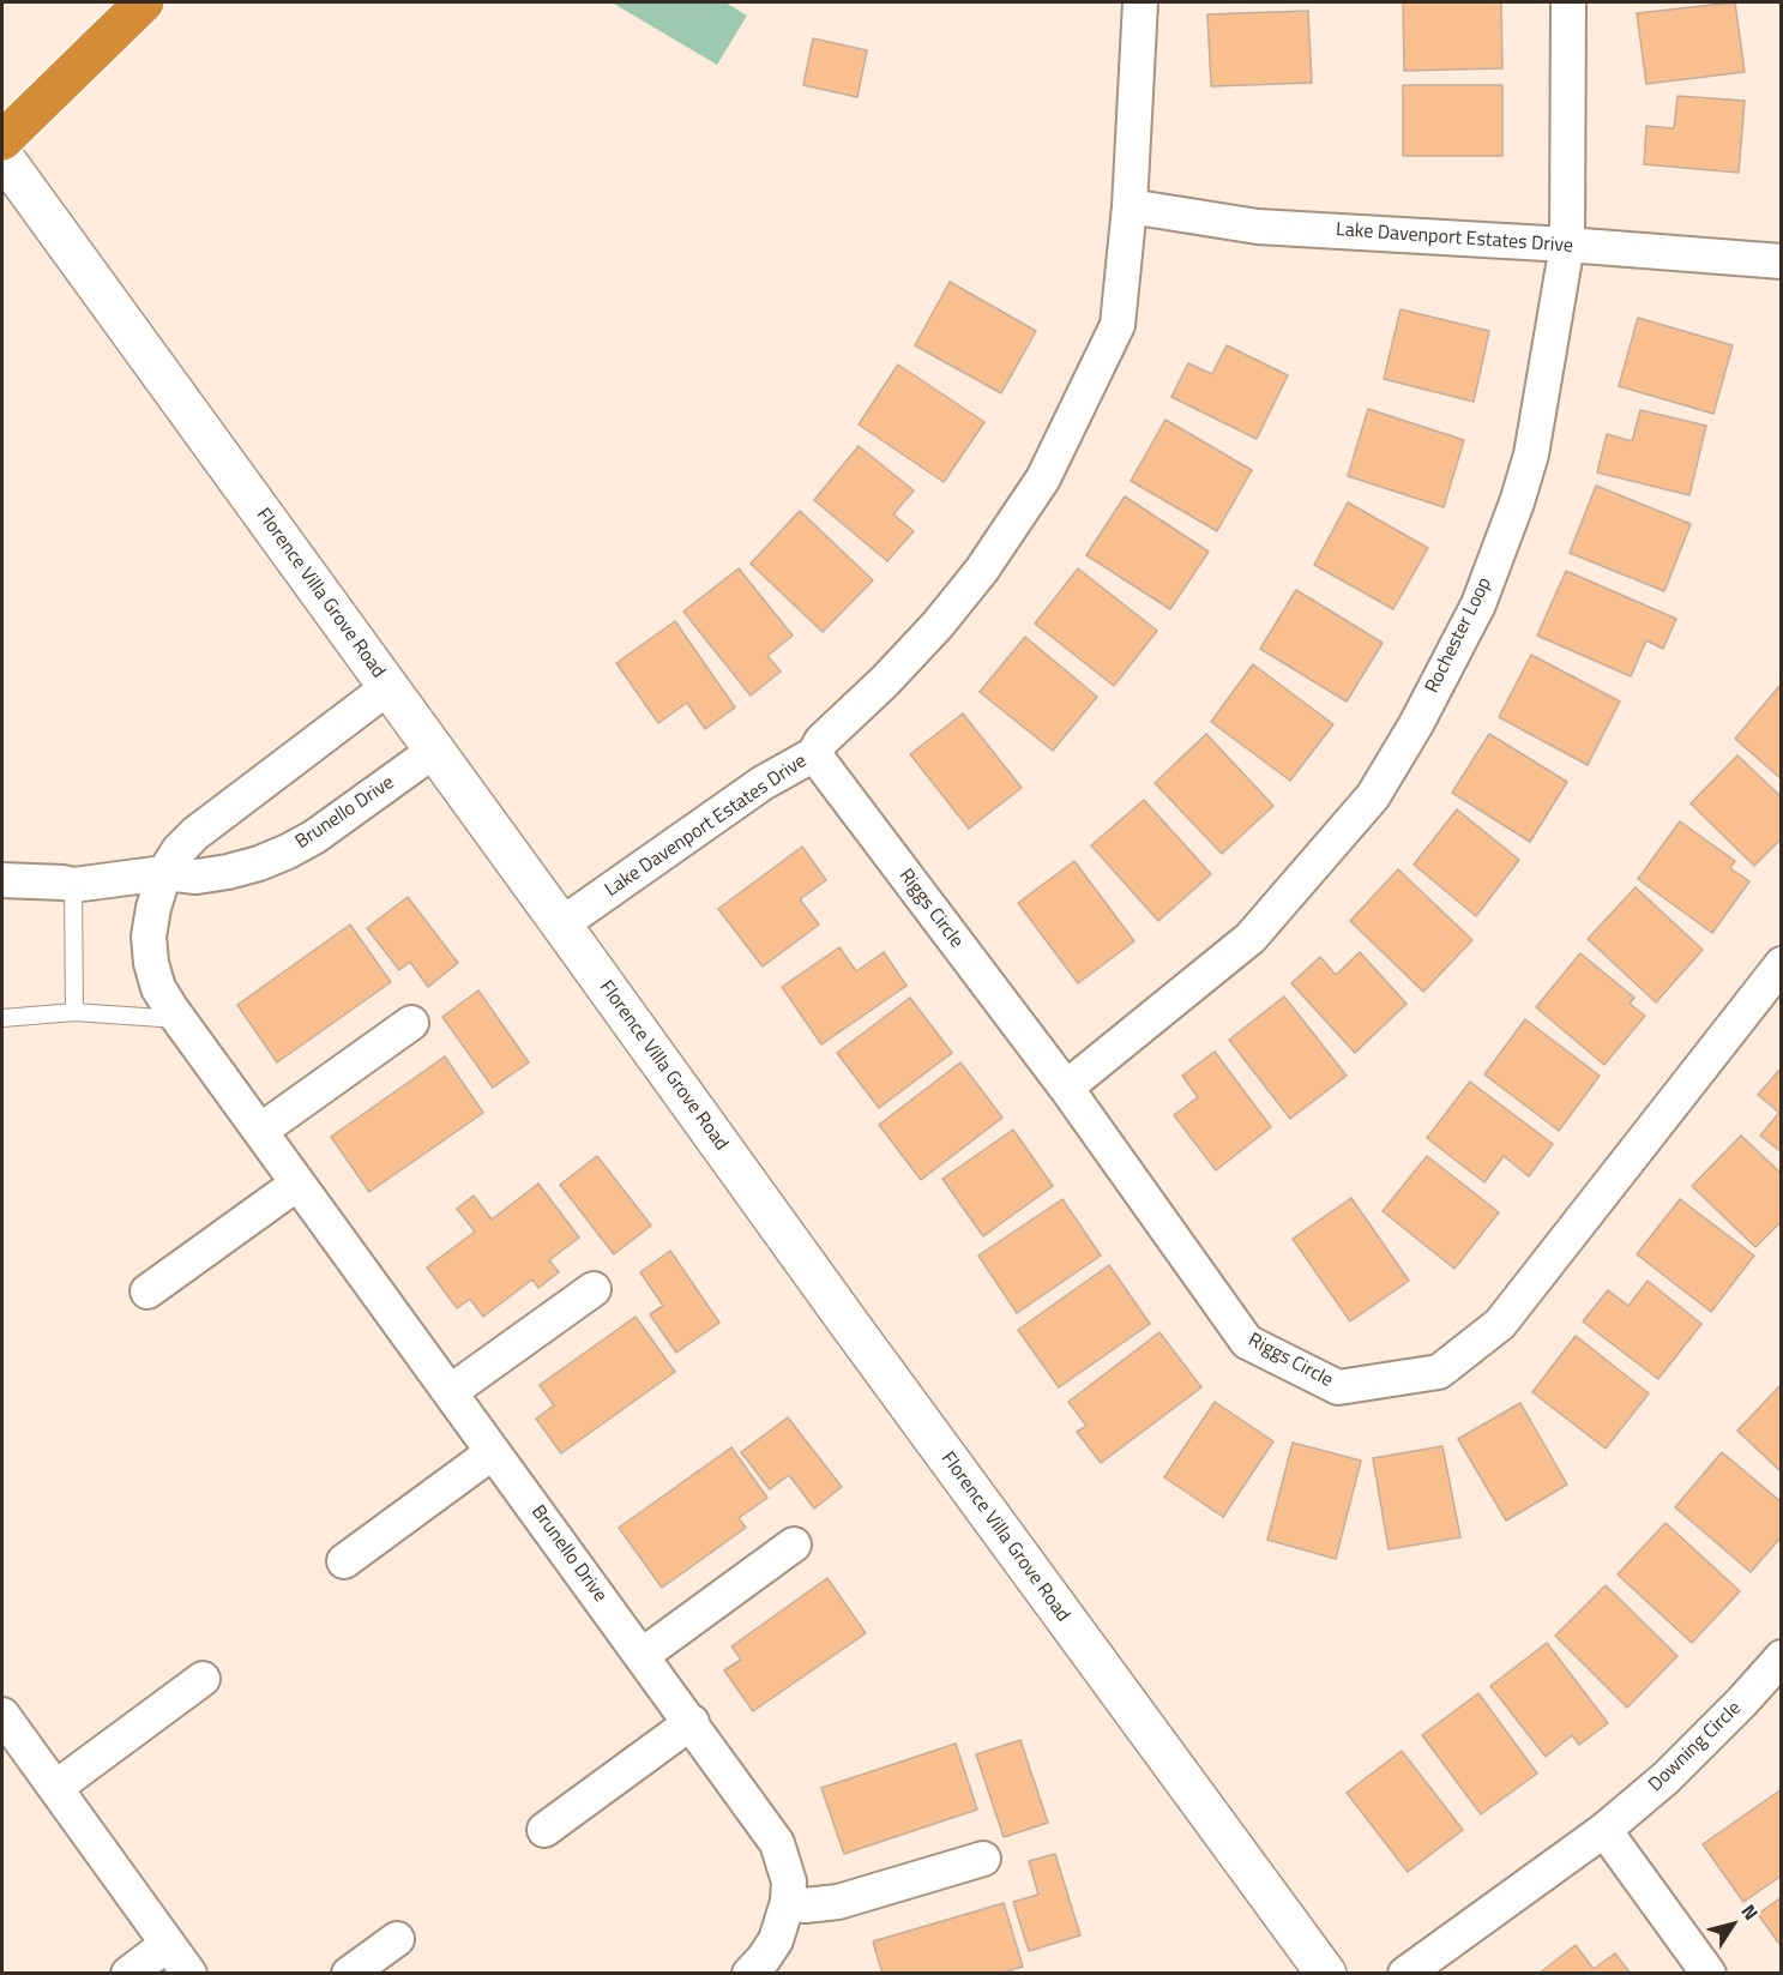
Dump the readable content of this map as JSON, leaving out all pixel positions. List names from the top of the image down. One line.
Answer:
{"streets":{"street":["Lake Davenport Estates Drive","Florence Villa Grove Road","Rochester Loop","Brunello Drive","Riggs Circle","Downing Circle"]},"crossings":[["Lake Davenport Estates Drive","Florence Villa Grove Road"],["Lake Davenport Estates Drive","Rochester Loop"],["Lake Davenport Estates Drive","Riggs Circle"],["Florence Villa Grove Road","Brunello Drive"],["Rochester Loop","Riggs Circle"]],"north":"top right"}
